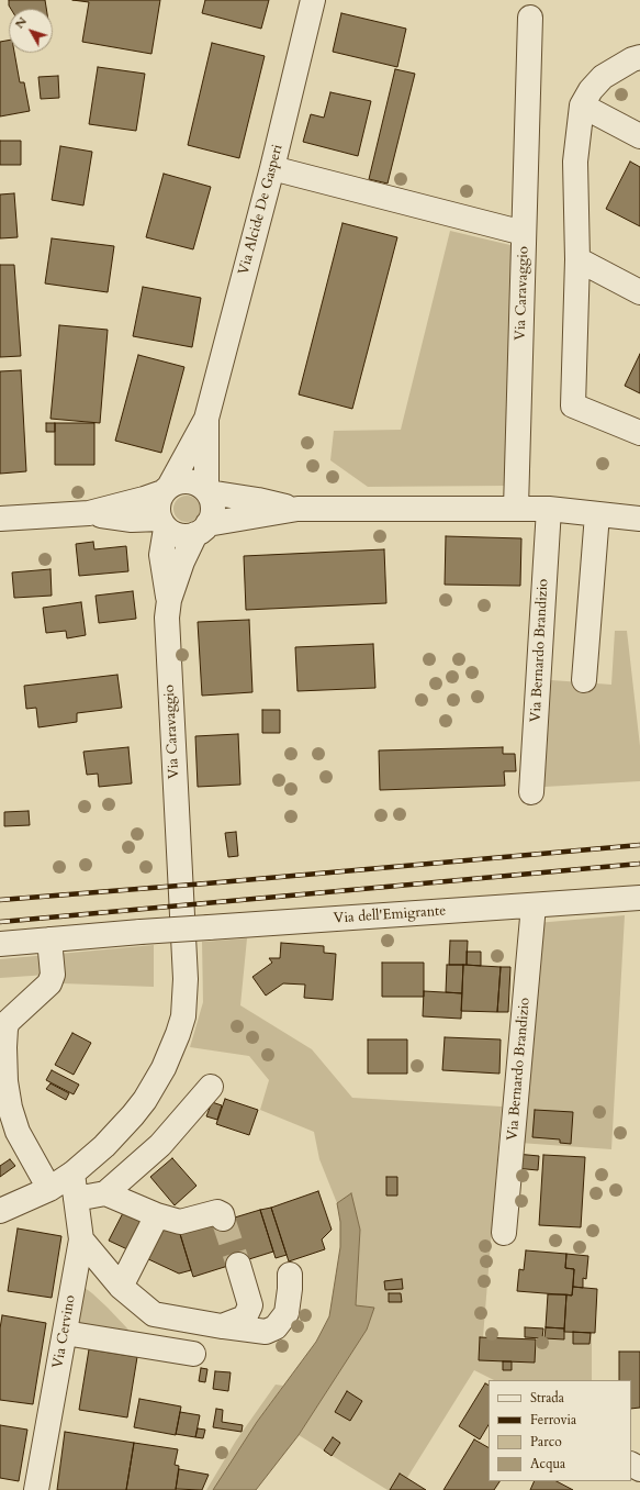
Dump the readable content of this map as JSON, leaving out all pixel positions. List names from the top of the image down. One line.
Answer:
{"streets":{"street":["Via Alcide De Gasperi","Via Caravaggio","Via Bernardo Brandizio","Via dell'Emigrante","Via Cervino"]},"crossings":[["Via Alcide De Gasperi","Via Caravaggio"],["Via Caravaggio","Via Cervino"],["Via Bernardo Brandizio","Via dell'Emigrante"]],"legend":["Strada","Ferrovia","Parco","Acqua"],"north":"top left"}
